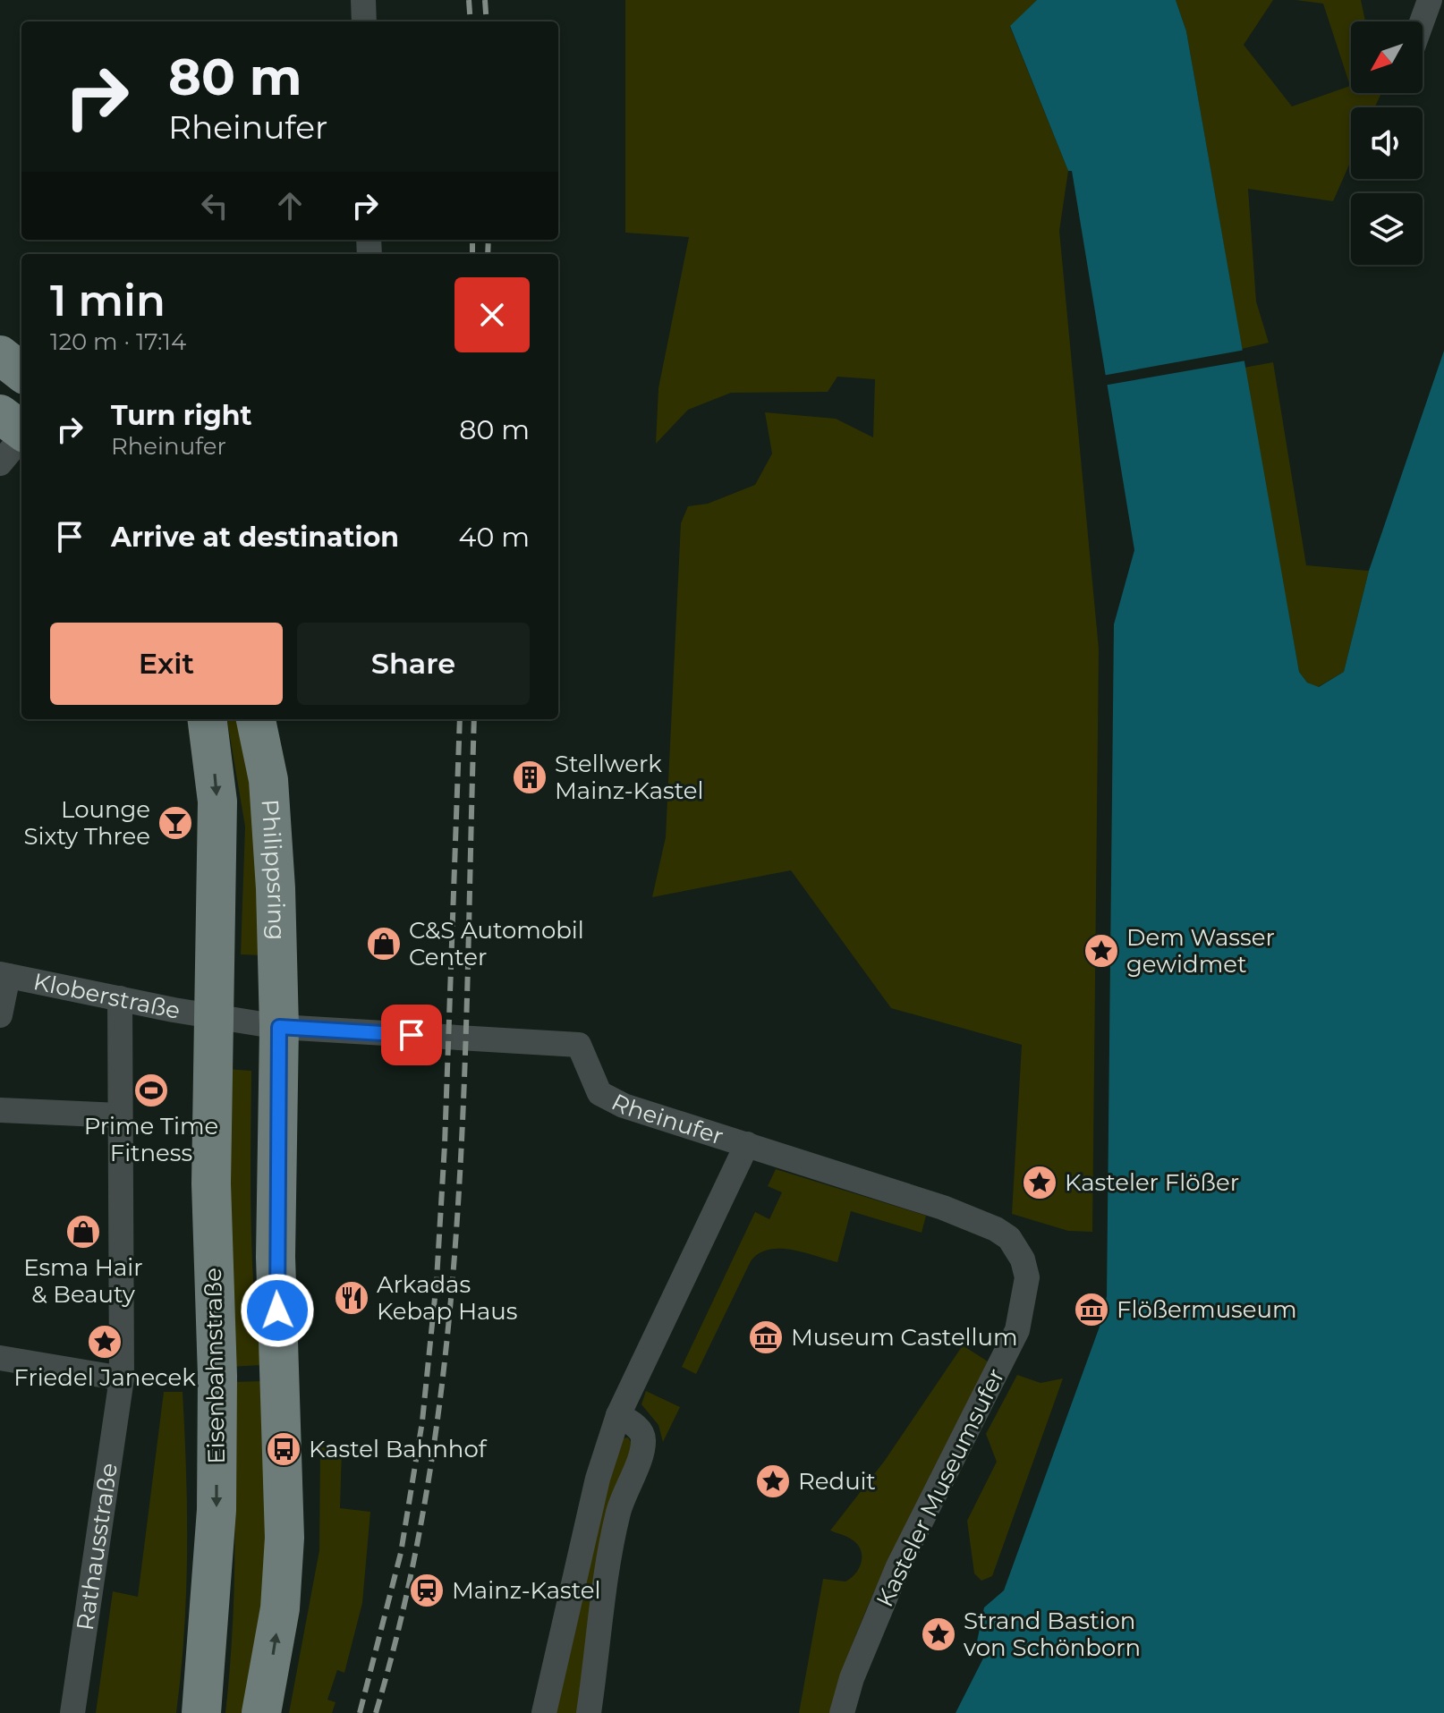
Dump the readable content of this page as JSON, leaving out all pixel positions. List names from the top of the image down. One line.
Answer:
{"streets":{"main road":["Philippsring","Eisenbahnstraße"],"street":["Kloberstraße","Rheinufer","Kasteler Museumsufer","Rathausstraße"]},"crossings":[["Philippsring","Kloberstraße"],["Philippsring","Rheinufer"],["Kloberstraße","Rheinufer"],["Kloberstraße","Eisenbahnstraße"],["Kloberstraße","Rathausstraße"],["Rheinufer","Kasteler Museumsufer"]],"places":{"building":["Stellwerk Mainz-Kastel"],"bar":["Lounge Sixty Three"],"shop":["C&S Automobil Center","Esma Hair & Beauty"],"place":["Dem Wasser gewidmet","Kasteler Flößer","Friedel Janecek","Reduit","Strand Bastion von Schönborn"],"sports":["Prime Time Fitness"],"restaurant":["Arkadas Kebap Haus"],"museum":["Flößermuseum","Museum Castellum"],"bus stop":["Kastel Bahnhof"],"station":["Mainz-Kastel"]},"north":"bottom left","page":{"turn":["80 m","Rheinufer"],"heading":["1 min","120 m · 17:14"],"list":[{"name":"Turn right","note":"Rheinufer","value":"80 m"},{"name":"Arrive at destination","value":"40 m"}],"buttons":["Exit","Share"]}}
